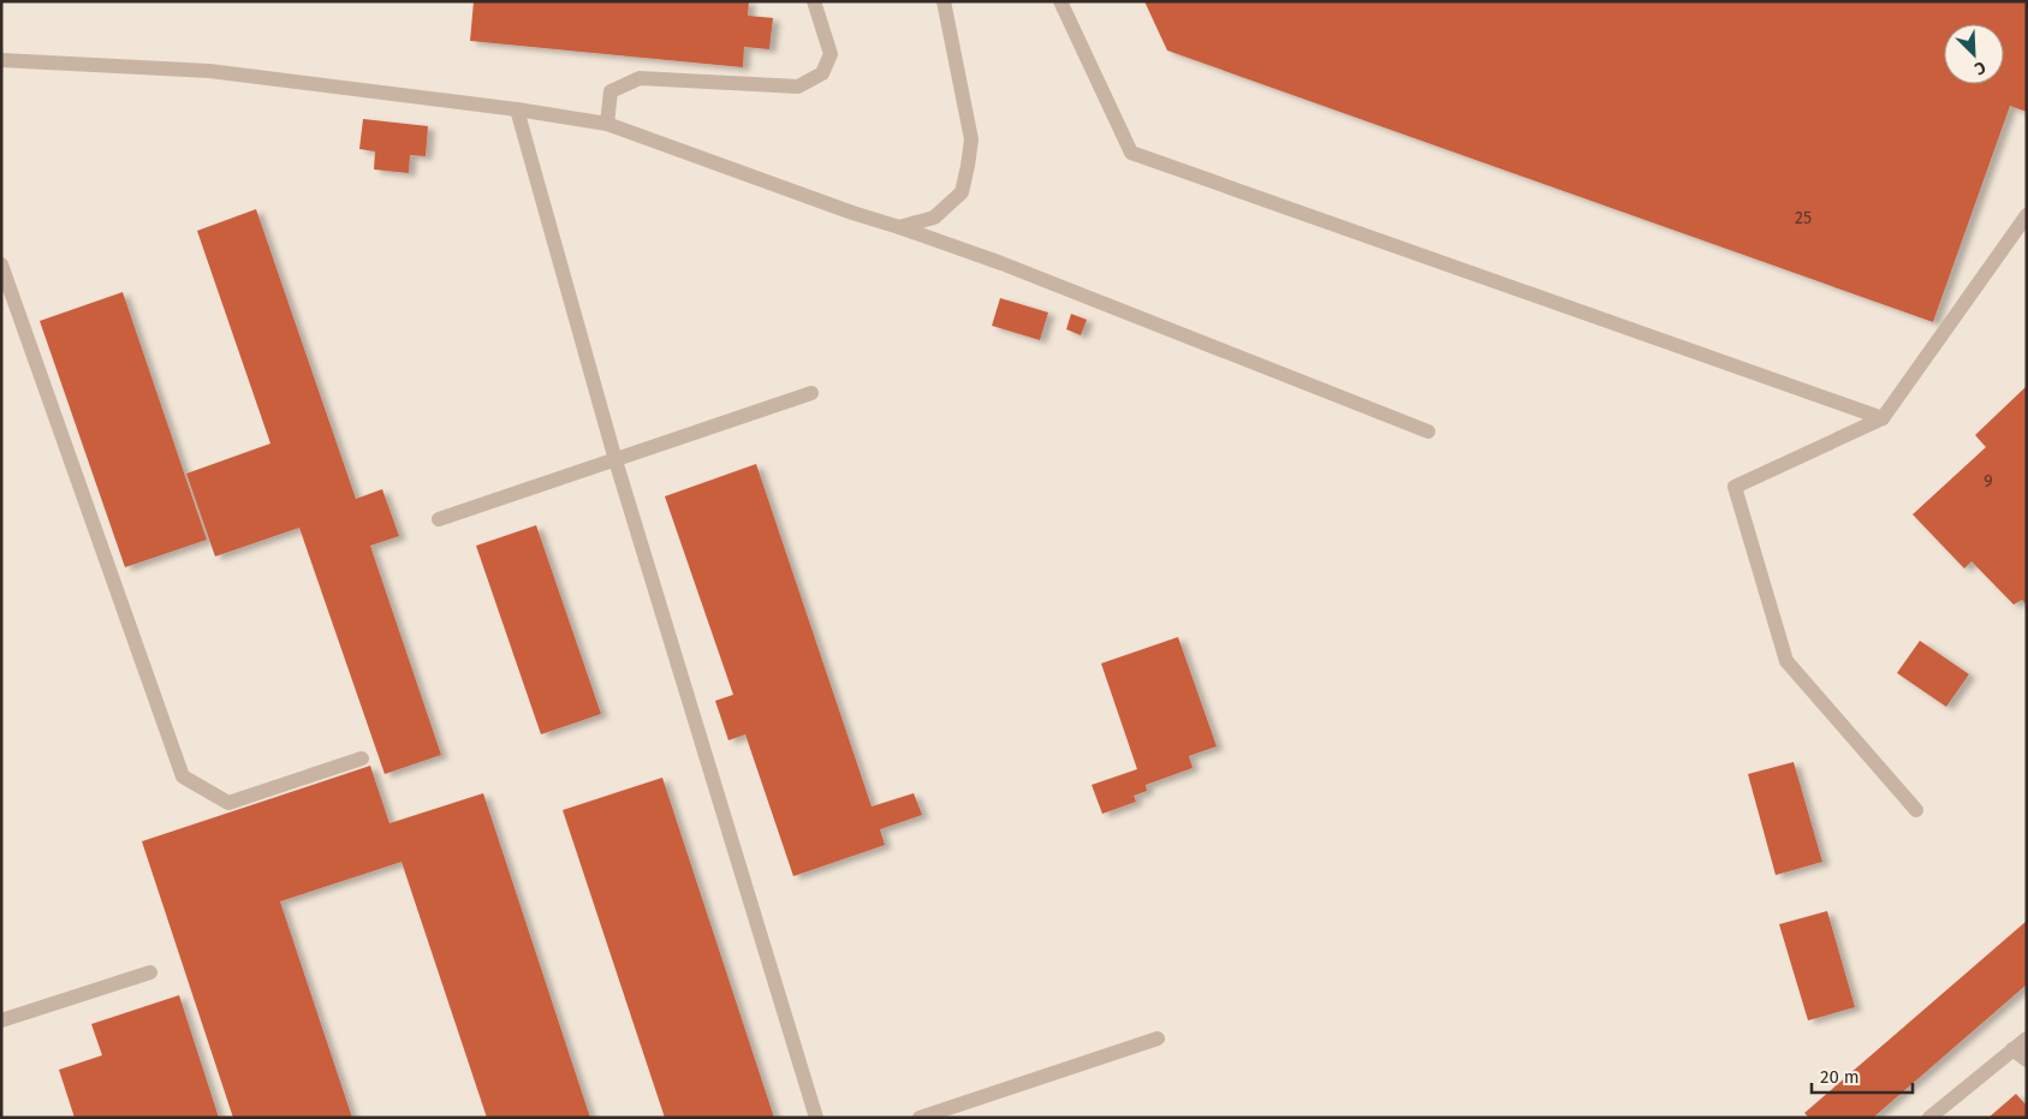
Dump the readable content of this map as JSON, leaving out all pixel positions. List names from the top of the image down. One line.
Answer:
{"house_numbers":["25","9"],"scale_bar":"20 m","north":"bottom right"}
